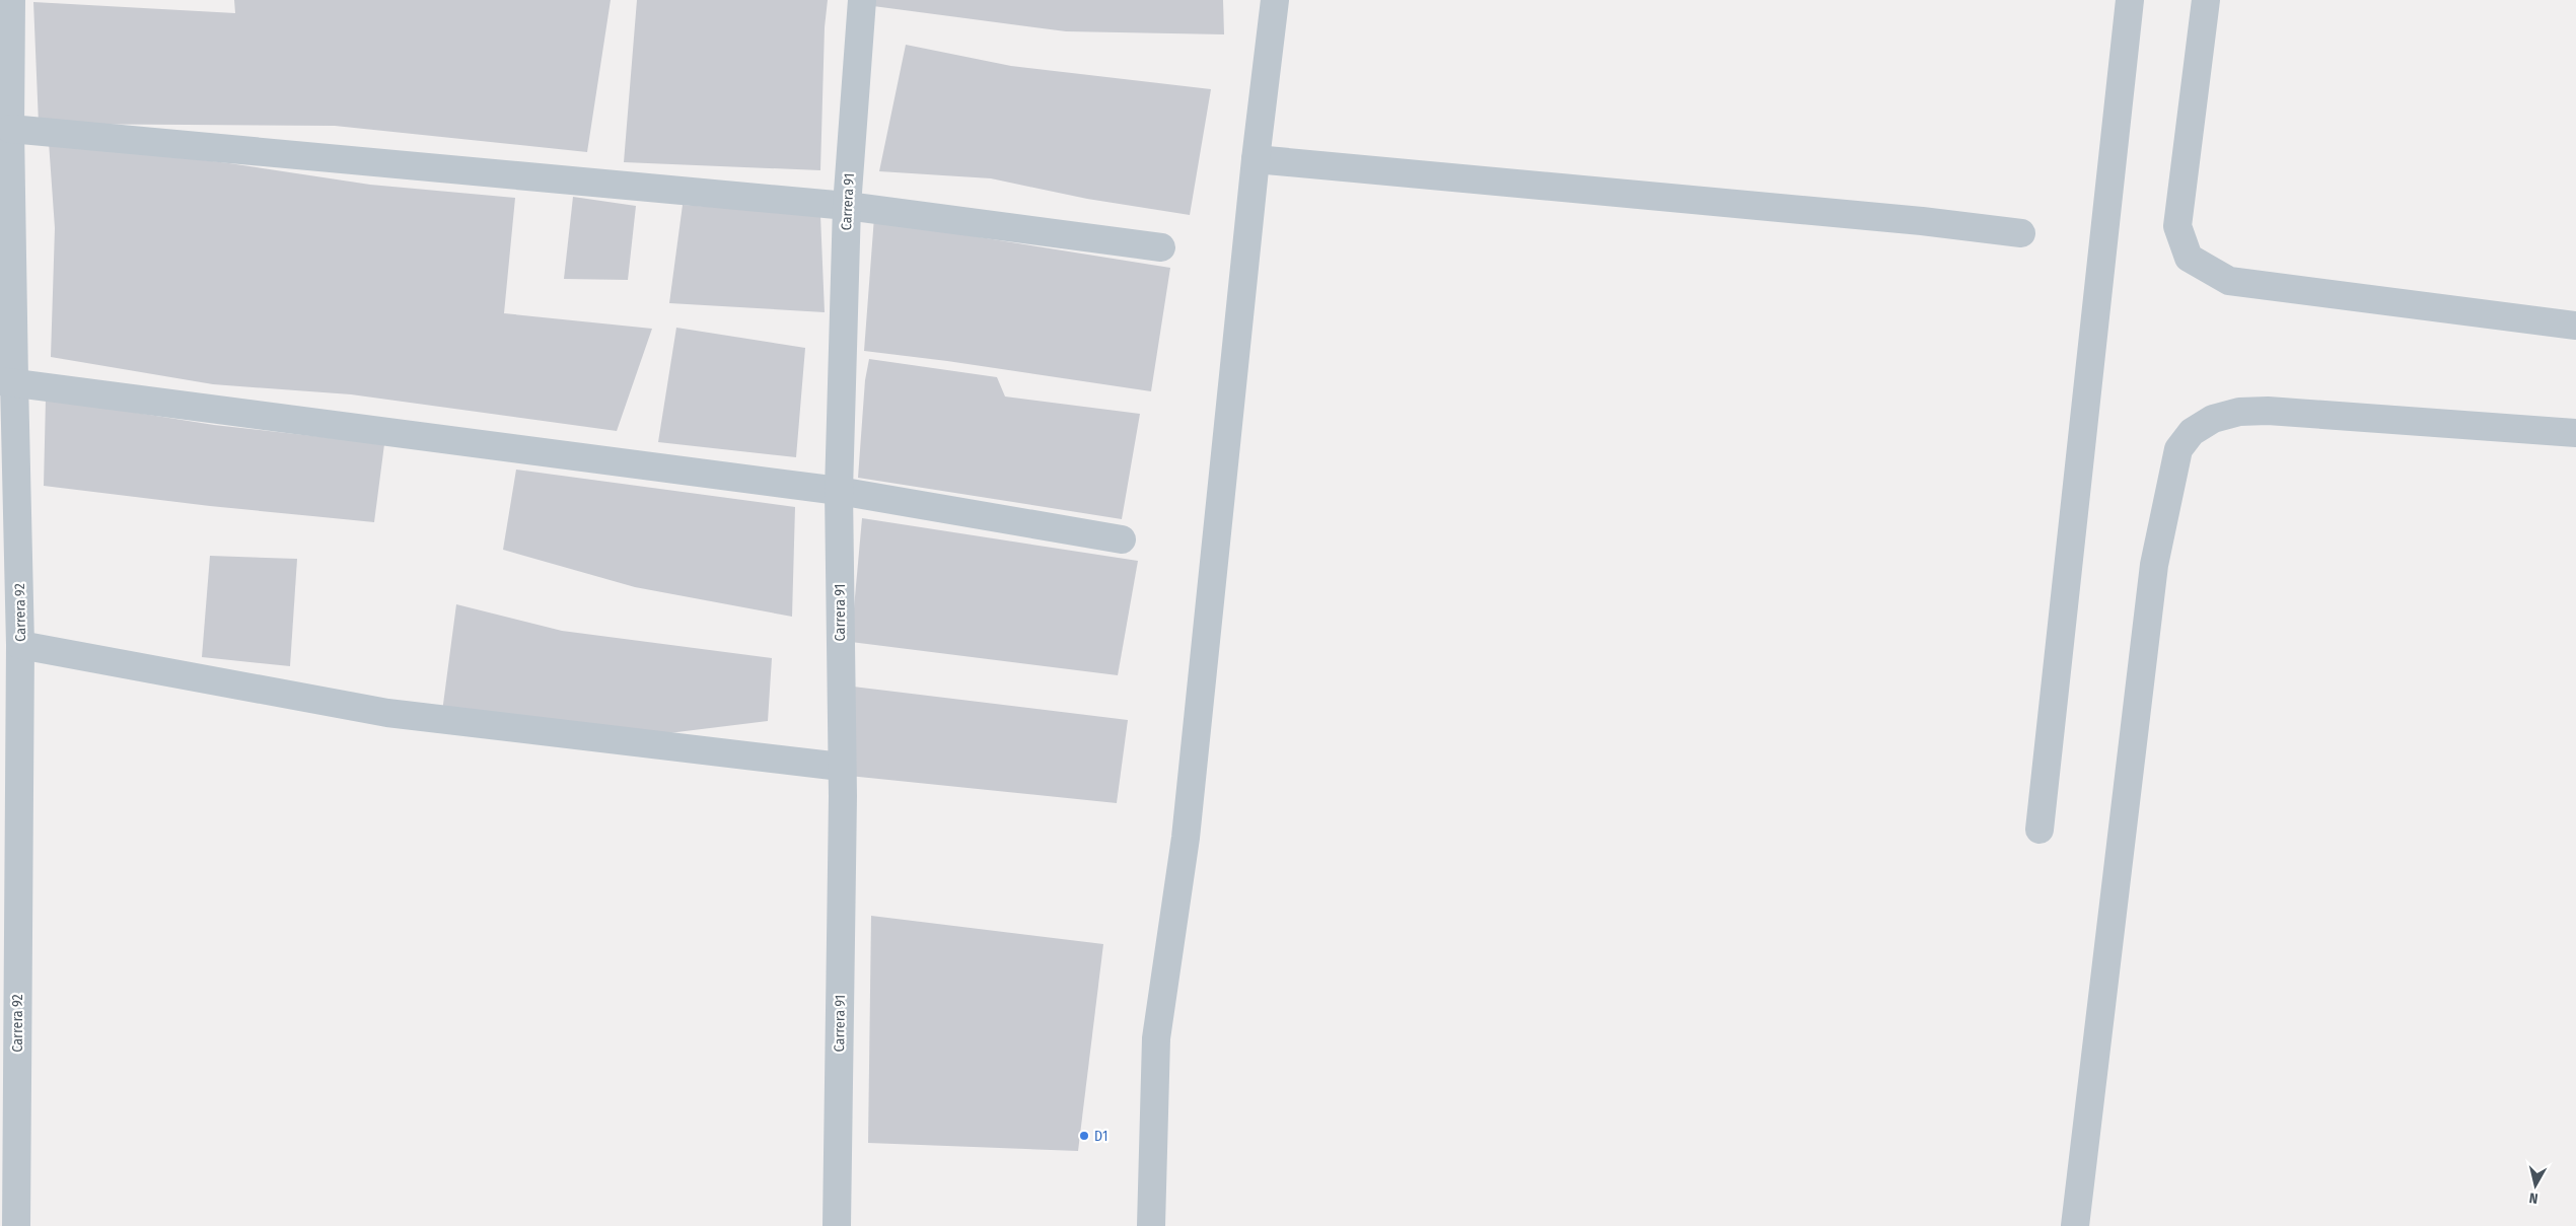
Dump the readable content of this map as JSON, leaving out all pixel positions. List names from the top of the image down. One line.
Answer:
{"streets":{"street":["Carrera 91","Carrera 92"]},"places":["D1"],"north":"bottom"}
